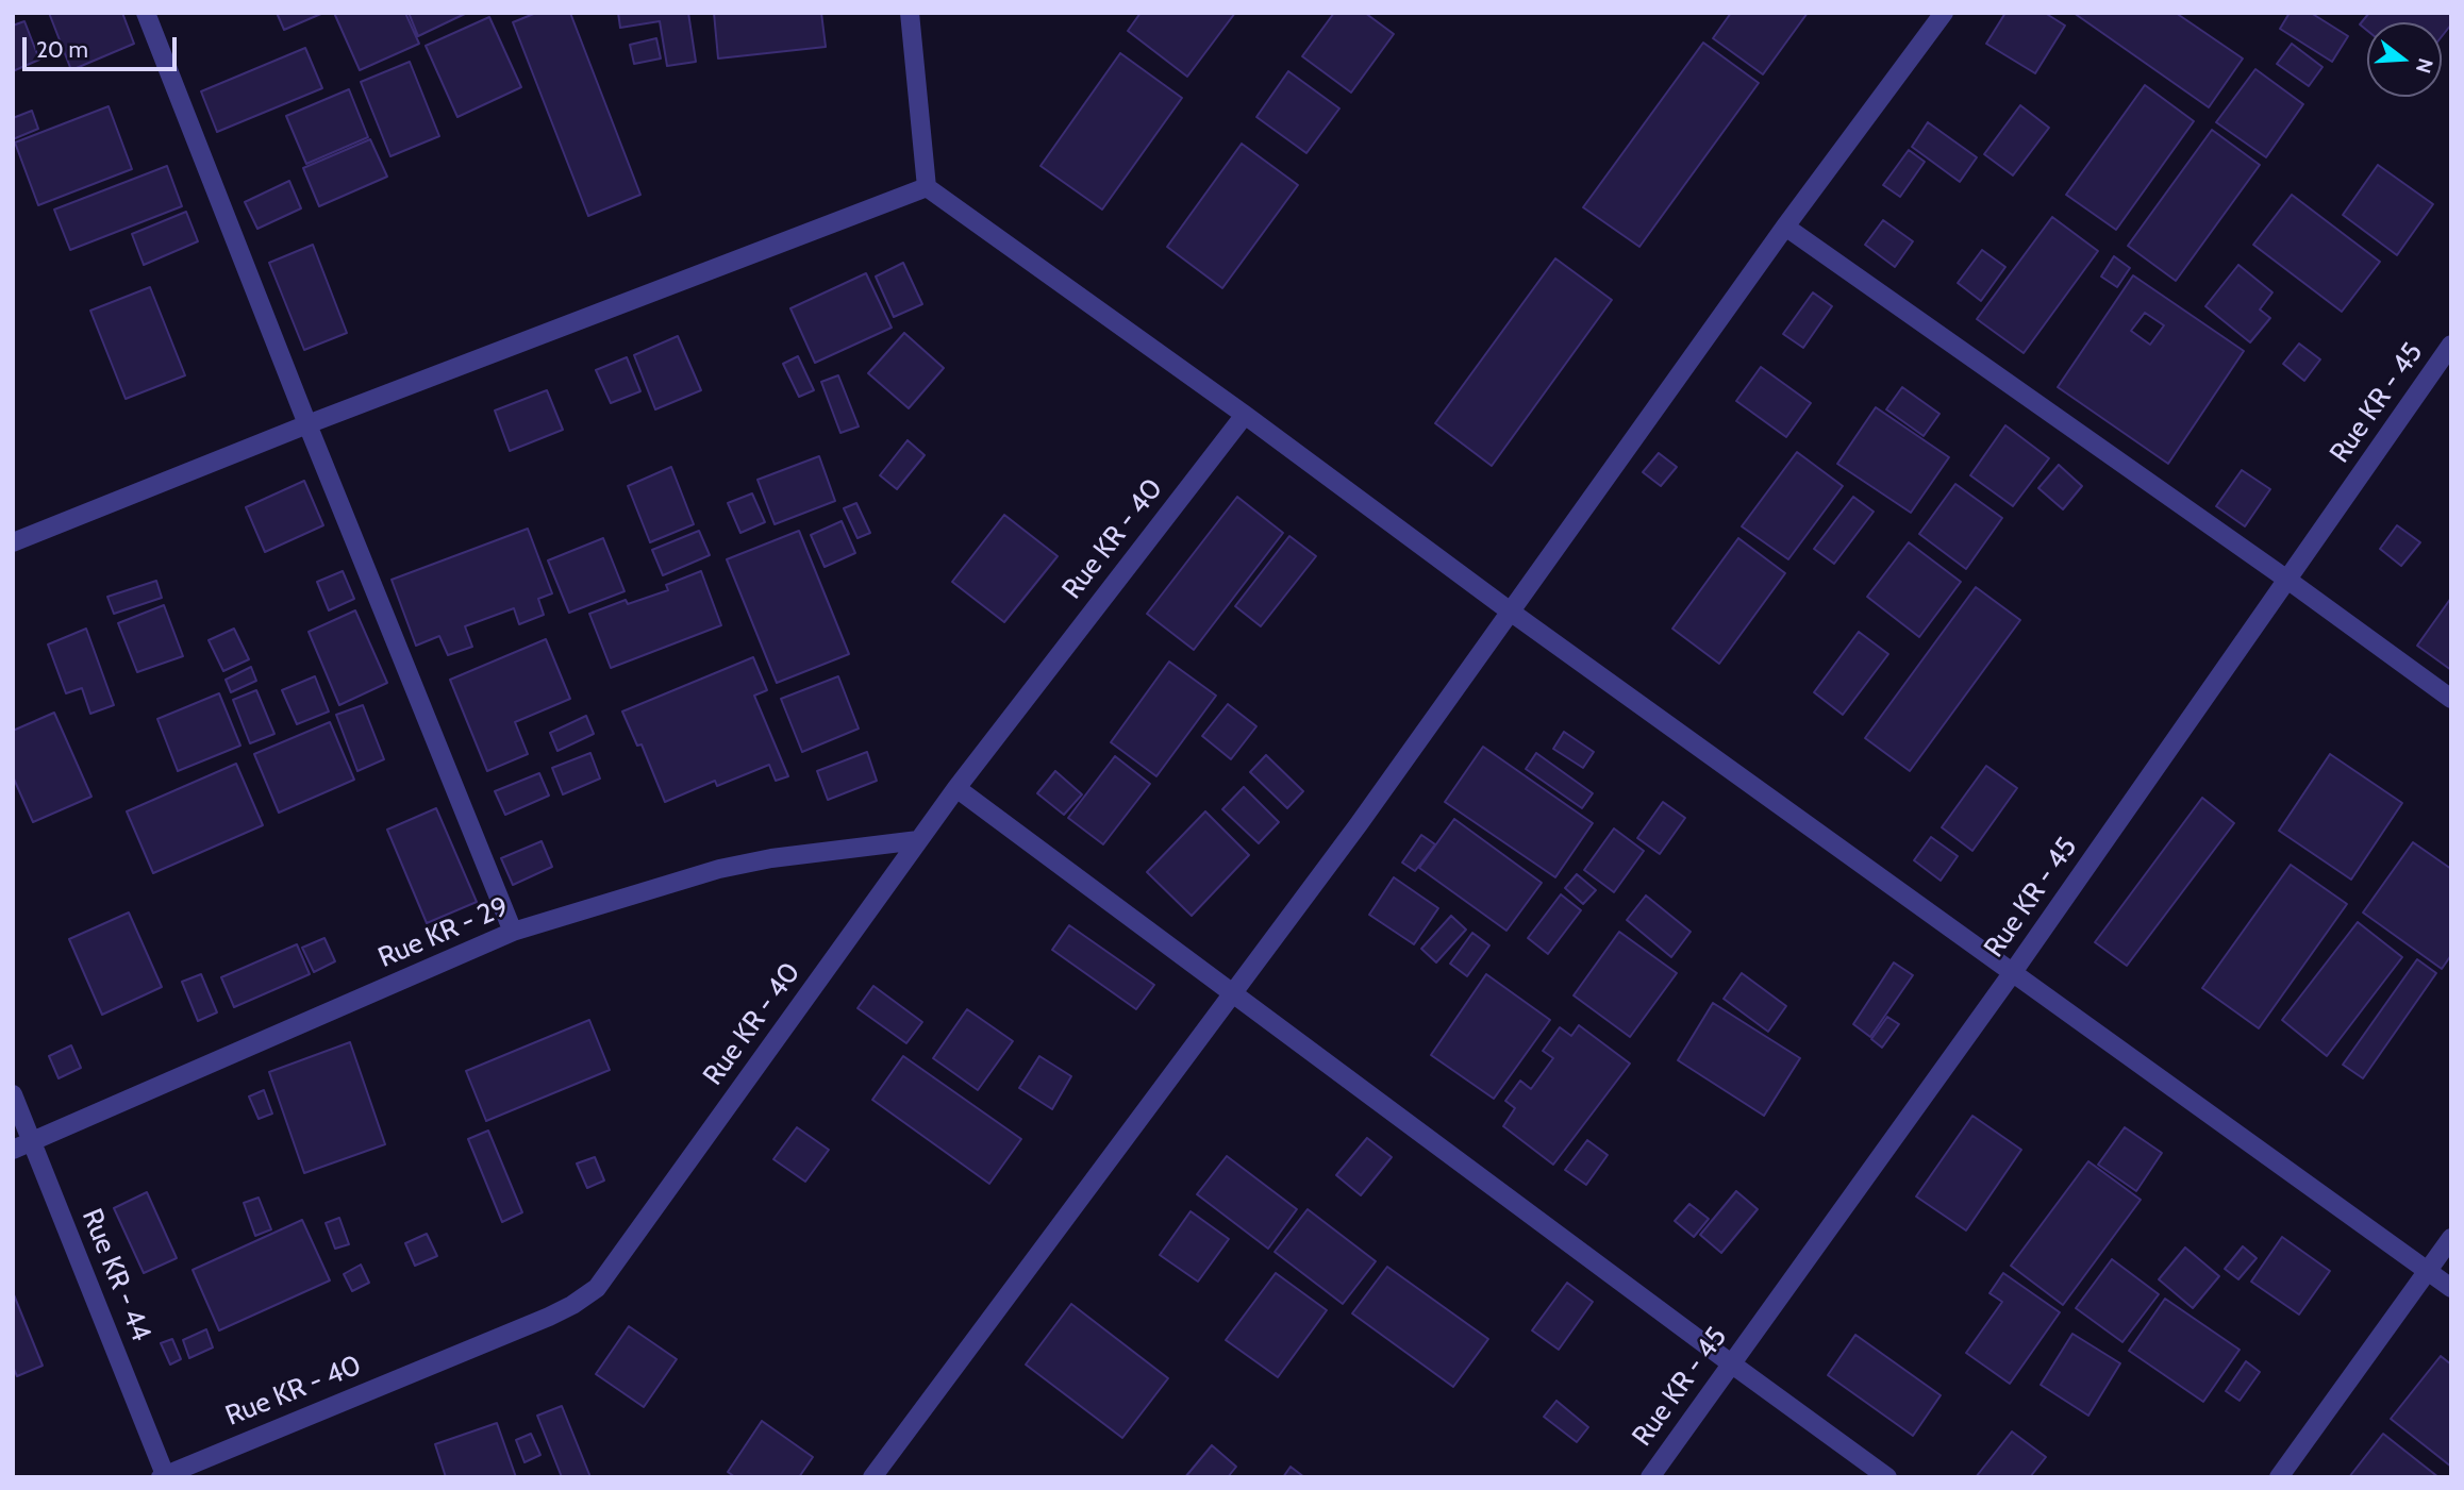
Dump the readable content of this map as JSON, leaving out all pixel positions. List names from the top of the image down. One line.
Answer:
{"streets":{"street":["Rue KR - 45","Rue KR - 40","Rue KR - 29","Rue KR - 44"]},"crossings":[["Rue KR - 40","Rue KR - 29"],["Rue KR - 40","Rue KR - 44"],["Rue KR - 29","Rue KR - 44"]],"scale_bar":"20 m","north":"right"}
